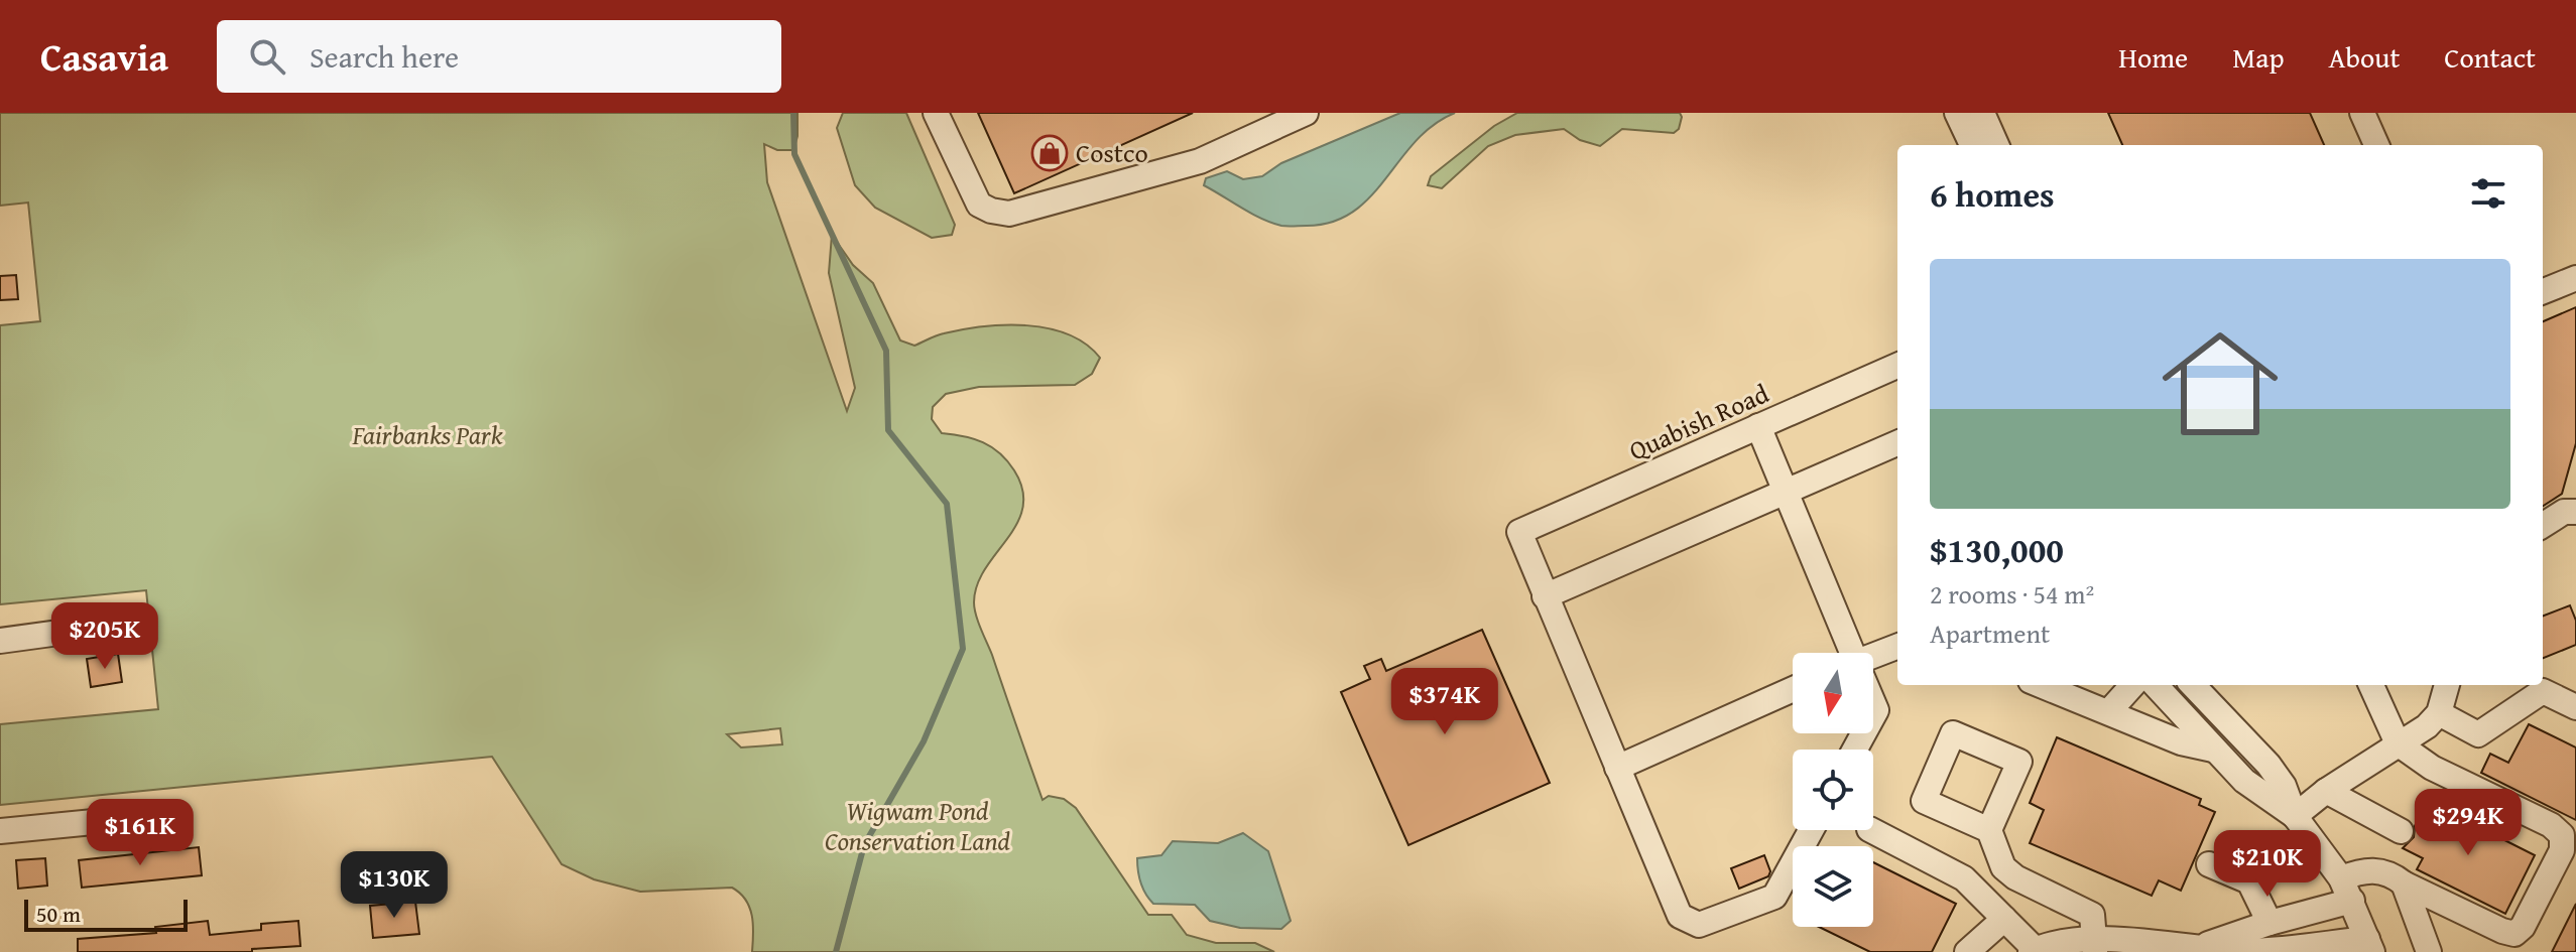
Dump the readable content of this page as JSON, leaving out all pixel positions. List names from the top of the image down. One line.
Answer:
{"streets":{"street":["Quabish Road"]},"parks":["Fairbanks Park","Wigwam Pond Conservation Land"],"places":{"shop":["Costco"]},"scale_bar":"50 m","north":"bottom","page":{"header":"Casavia","search":"Search here","nav":["Home","Map","About","Contact"],"heading":"6 homes","list":[{"name":"$130,000","note":"2 rooms · 54 m² · Apartment"}],"price":["$205K","$374K","$294K","$161K","$210K","$130K"],"scale":"50 m"}}
